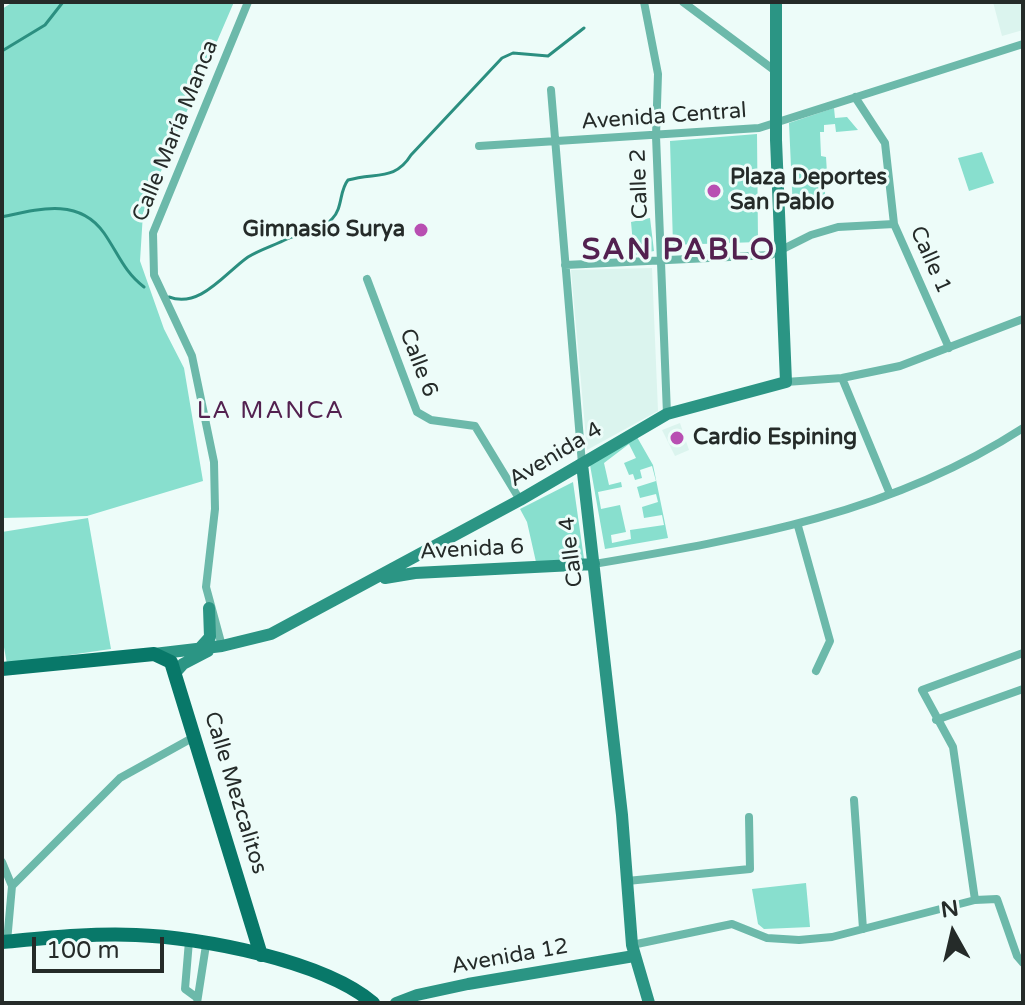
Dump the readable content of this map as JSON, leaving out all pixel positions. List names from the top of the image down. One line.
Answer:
{"streets":{"main road":["Avenida 4","Avenida 6","Calle 4","Calle Mezcalitos","Avenida 12"],"street":["Avenida Central","Calle María Manca","Calle 2","Calle 1","Calle 6"]},"crossings":[["Avenida Central","Calle 2"],["Avenida Central","Calle 1"],["Avenida Central","Calle 4"],["Calle 2","Avenida 4"],["Calle 6","Avenida 4"],["Avenida 4","Avenida 6"],["Avenida 4","Calle 4"],["Avenida 6","Calle 4"],["Calle 4","Avenida 12"]],"districts":["SAN PABLO","LA MANCA"],"places":["Plaza Deportes San Pablo","Gimnasio Surya","Cardio Espining"],"scale_bar":"100 m","north":"top"}
